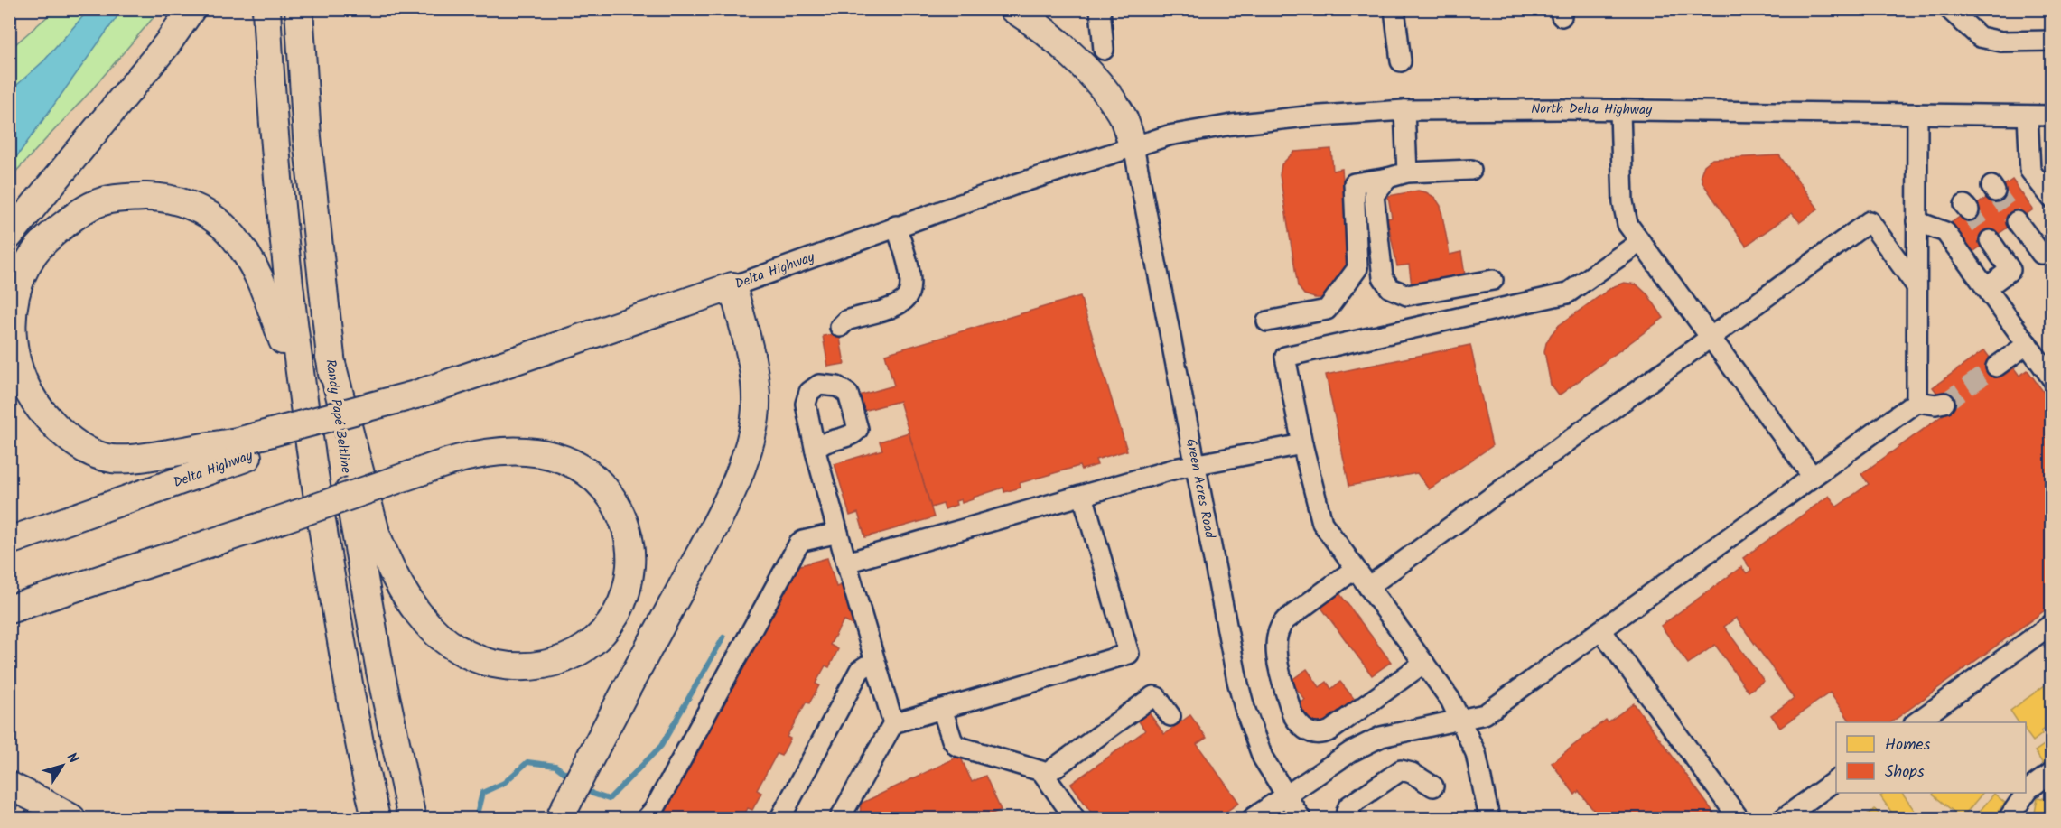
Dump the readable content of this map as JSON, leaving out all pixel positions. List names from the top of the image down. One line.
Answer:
{"streets":{"highway":["Delta Highway","Randy Papé Beltline"],"street":["North Delta Highway","Green Acres Road"]},"crossings":[["North Delta Highway","Delta Highway"],["North Delta Highway","Green Acres Road"],["Delta Highway","Green Acres Road"]],"legend":["Homes","Shops"],"north":"top right"}
